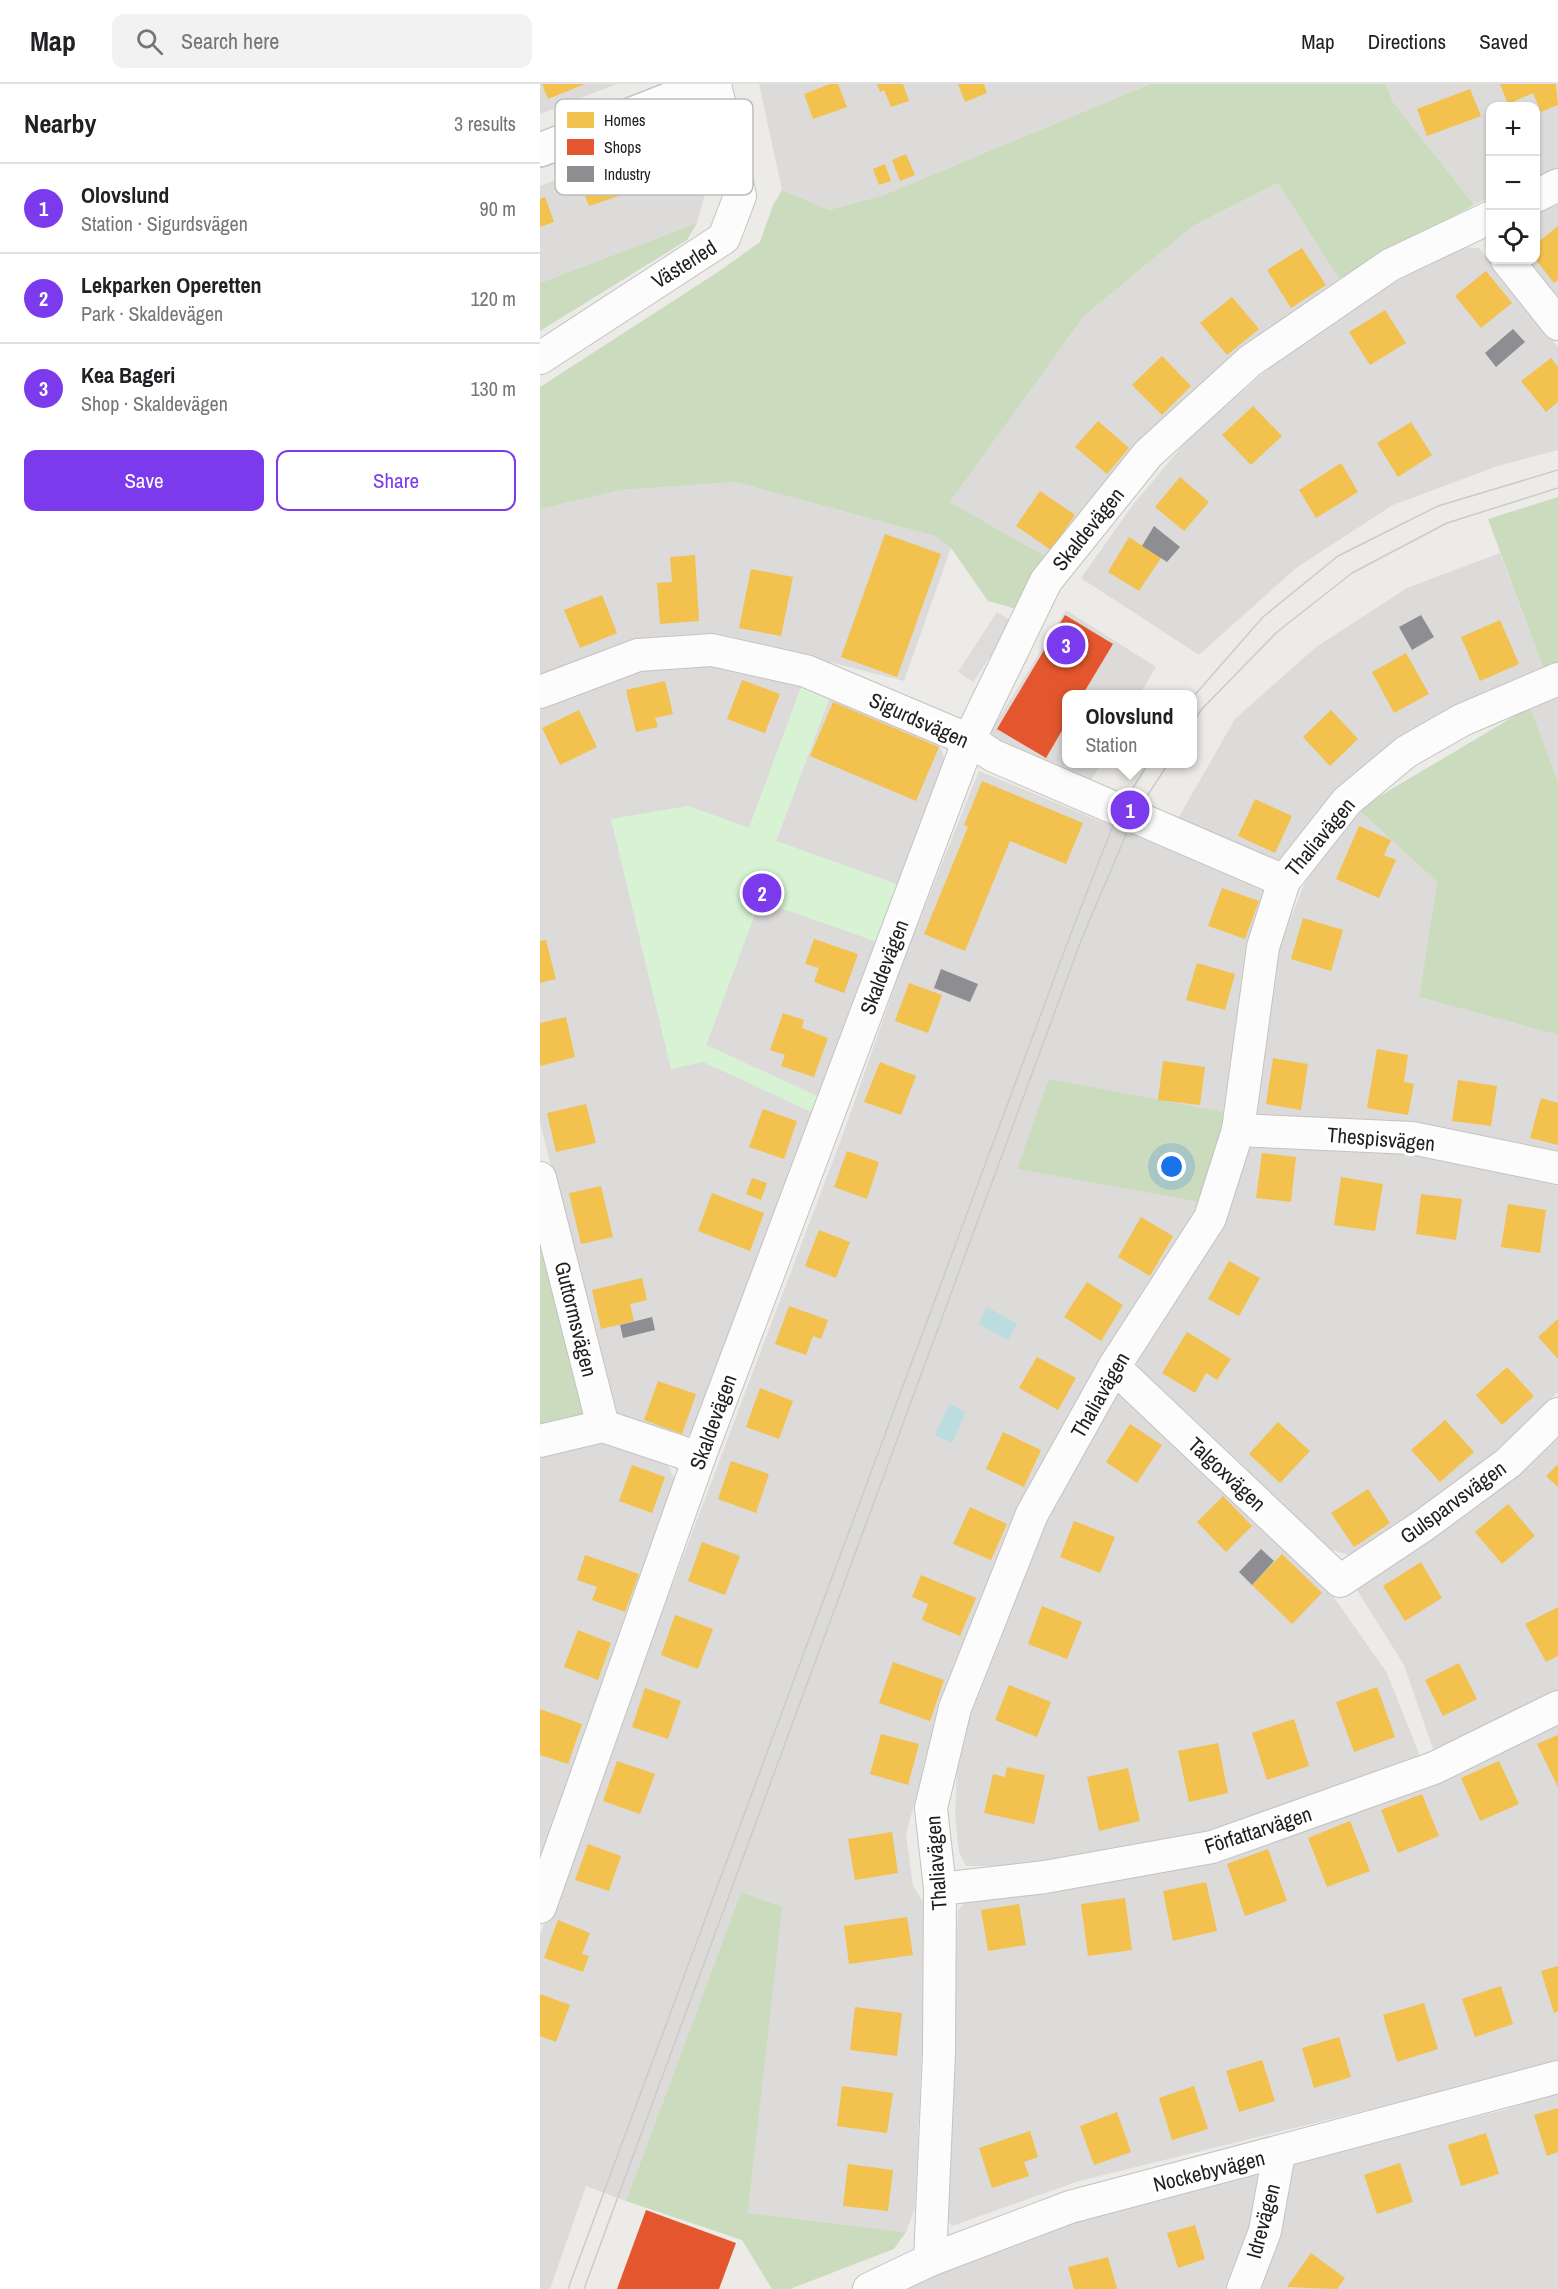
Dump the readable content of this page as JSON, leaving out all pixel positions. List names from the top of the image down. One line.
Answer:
{"streets":{"street":["Västerled","Skaldevägen","Sigurdsvägen","Thaliavägen","Thespisvägen","Guttormsvägen","Talgoxvägen","Gulsparvsvägen","Författarvägen","Nockebyvägen","Idrevägen"]},"crossings":[["Skaldevägen","Sigurdsvägen"],["Sigurdsvägen","Thaliavägen"],["Thaliavägen","Thespisvägen"],["Thaliavägen","Talgoxvägen"],["Thaliavägen","Författarvägen"],["Thaliavägen","Nockebyvägen"],["Talgoxvägen","Gulsparvsvägen"],["Nockebyvägen","Idrevägen"]],"legend":["Homes","Shops","Industry"],"page":{"header":"Map","search":"Search here","nav":["Map","Directions","Saved"],"heading":["Nearby","3 results"],"map_buttons":["+","−"],"list":[{"mark":"1","name":"Olovslund","note":"Station · Sigurdsvägen","value":"90 m"},{"mark":"2","name":"Lekparken Operetten","note":"Park · Skaldevägen","value":"120 m"},{"mark":"3","name":"Kea Bageri","note":"Shop · Skaldevägen","value":"130 m"}],"buttons":["Save","Share"],"pins":["3","1","2"],"popup":["Olovslund","Station"]}}
